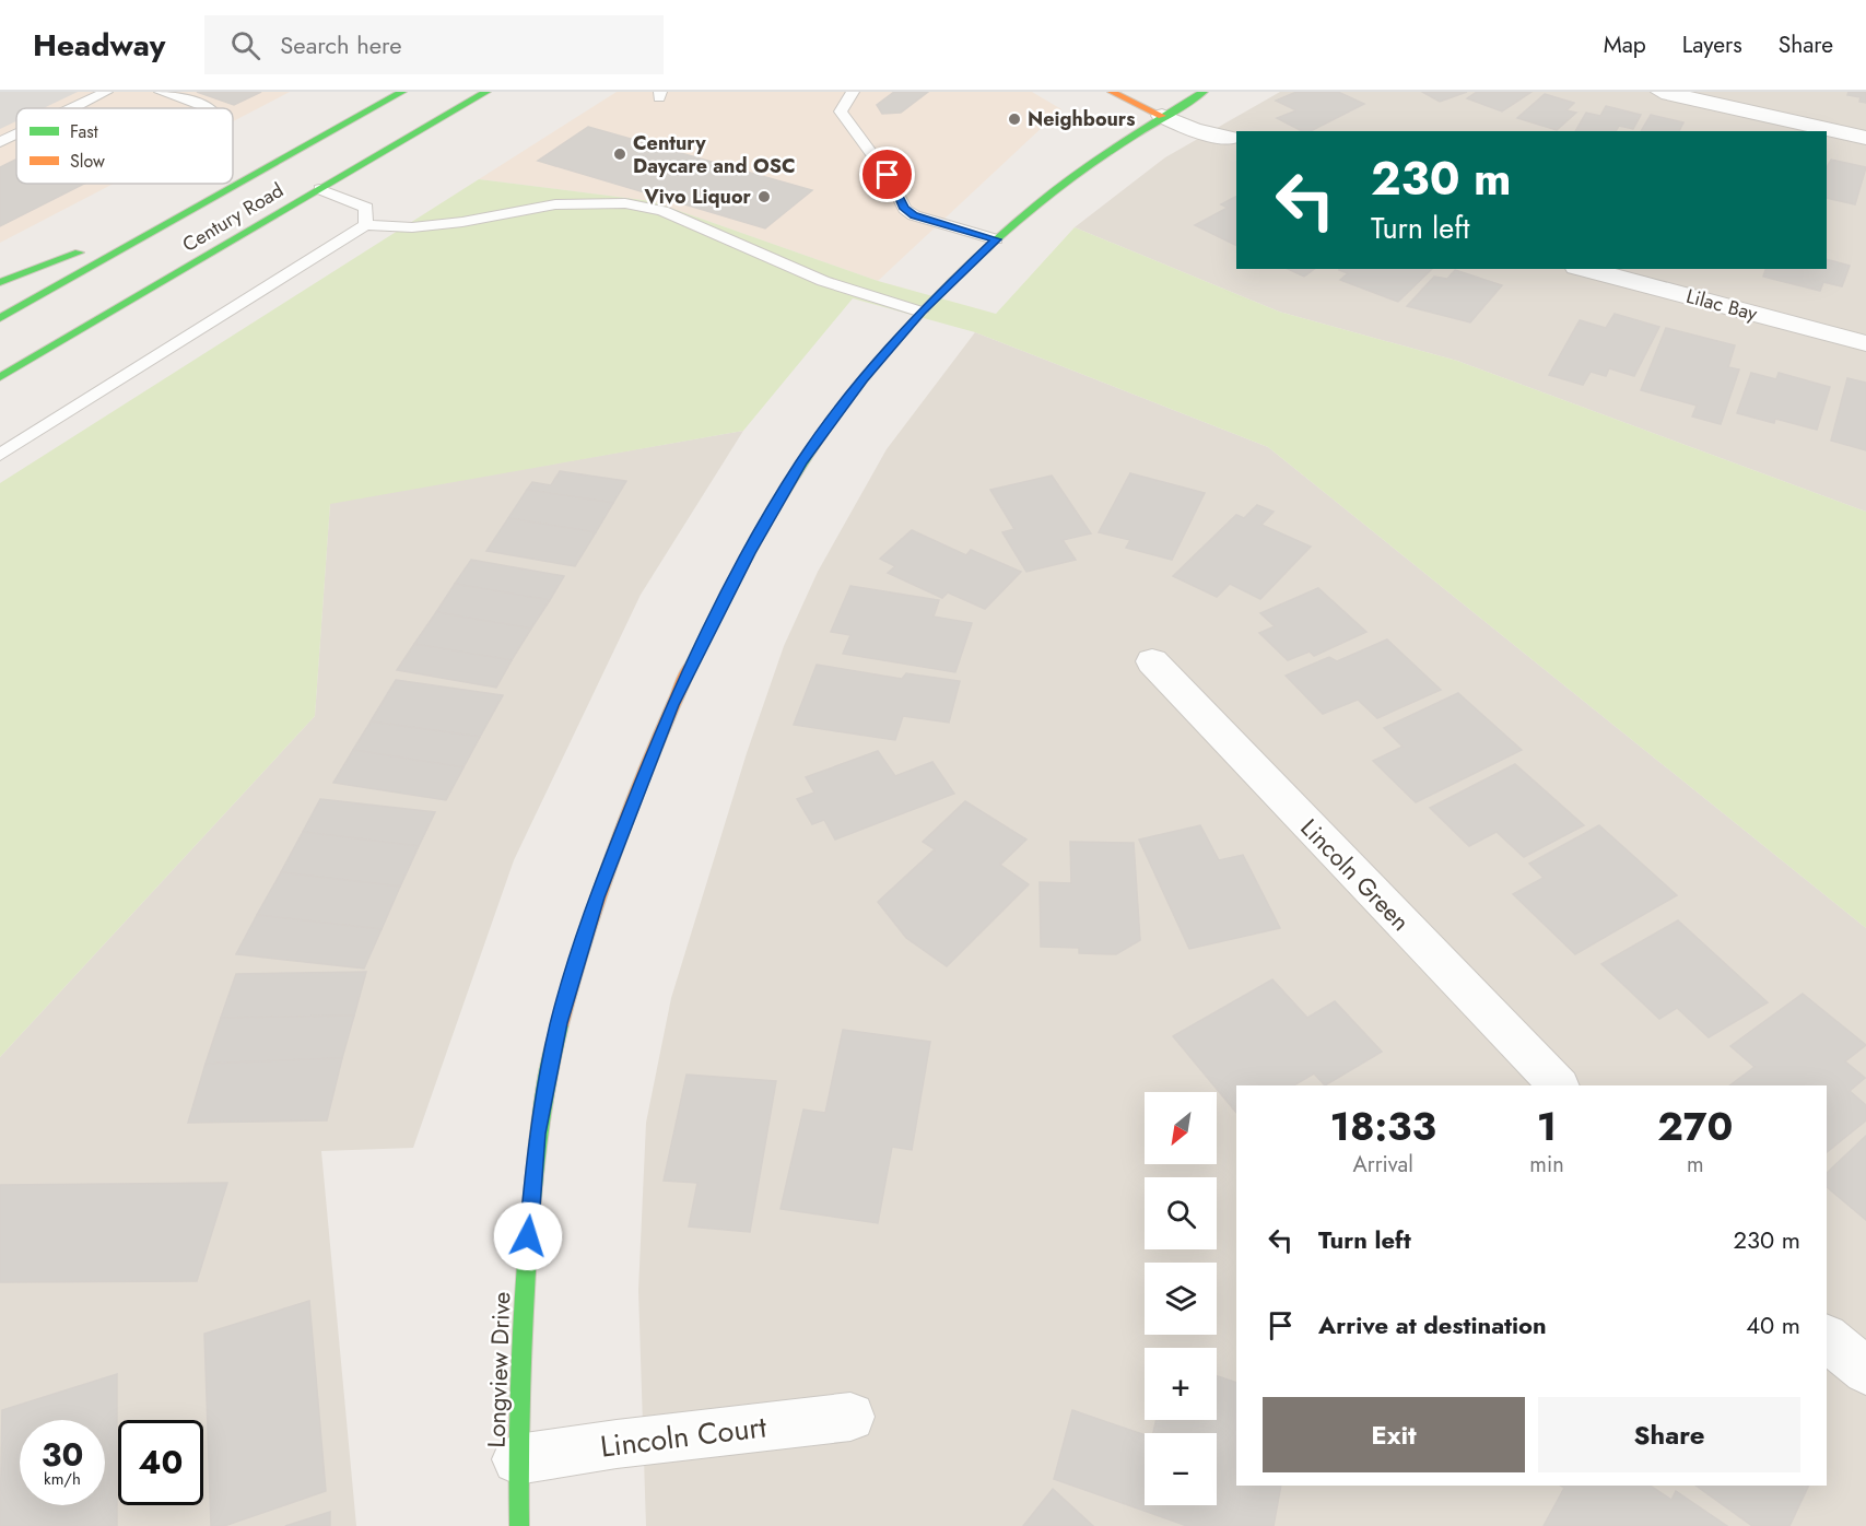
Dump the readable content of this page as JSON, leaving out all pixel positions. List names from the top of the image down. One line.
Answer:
{"streets":{"street":["Century Road","Lilac Bay","Lincoln Green","Longview Drive","Lincoln Court"]},"crossings":[["Longview Drive","Lincoln Court"]],"places":["Neighbours","Century Daycare and OSC","Vivo Liquor"],"legend":["Fast","Slow"],"north":"bottom left","page":{"header":"Headway","search":"Search here","nav":["Map","Layers","Share"],"turn":["230 m","Turn left"],"eta":["18:33","Arrival","1","min","270","m"],"map_buttons":["+","−"],"list":[{"name":"Turn left","value":"230 m"},{"name":"Arrive at destination","value":"40 m"}],"buttons":["Exit","Share"],"speed":"30 km/h","limit":"40"}}
